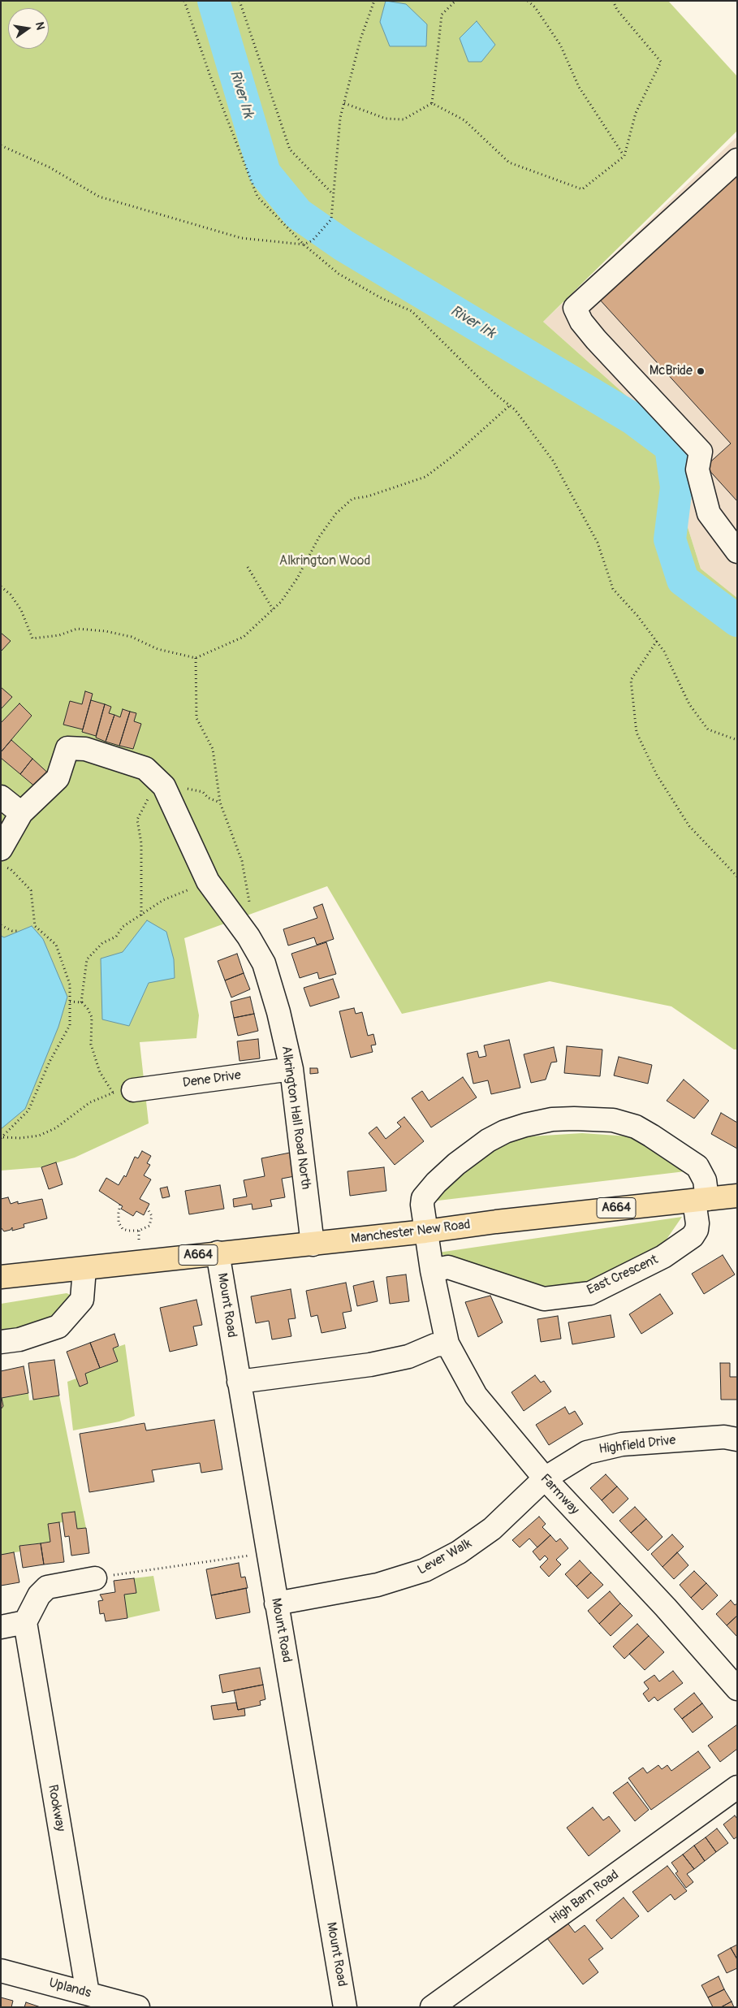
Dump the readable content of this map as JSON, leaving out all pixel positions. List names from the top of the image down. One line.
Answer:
{"streets":{"main road":["A664","Manchester New Road"],"street":["Dene Drive","Alkrington Hall Road North","East Crescent","Mount Road","Highfield Drive","Farmway","Lever Walk","Rookway","High Barn Road","Uplands"]},"crossings":[["Dene Drive","Alkrington Hall Road North"],["Alkrington Hall Road North","Manchester New Road"],["A664","Manchester New Road"],["Manchester New Road","East Crescent"],["Manchester New Road","Mount Road"],["East Crescent","Farmway"],["Mount Road","Lever Walk"],["Highfield Drive","Farmway"],["Highfield Drive","Lever Walk"],["Farmway","Lever Walk"],["Rookway","Uplands"]],"water":["River Irk"],"parks":["Alkrington Wood"],"places":["McBride"],"north":"right"}
